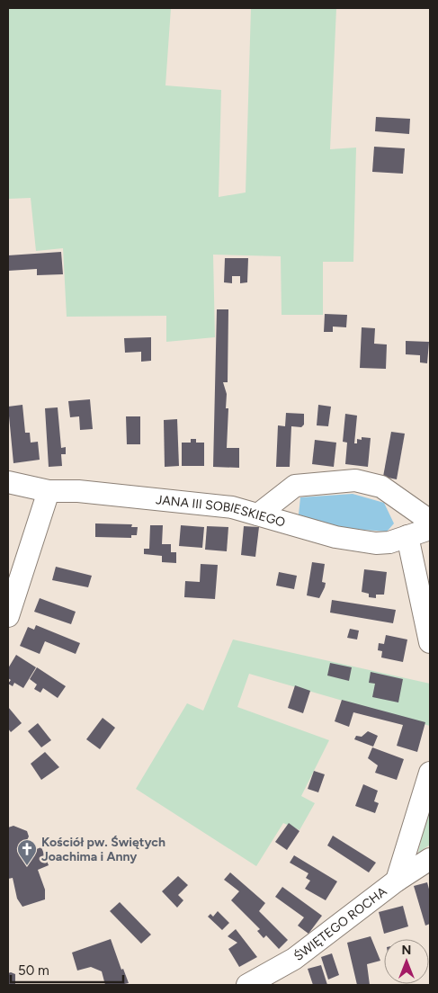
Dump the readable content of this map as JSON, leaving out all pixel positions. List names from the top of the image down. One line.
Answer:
{"streets":{"street":["JANA III SOBIESKIEGO","ŚWIĘTEGO ROCHA"]},"places":{"church":["Kościół pw. Świętych Joachima i Anny"]},"scale_bar":"50 m","north":"top"}
